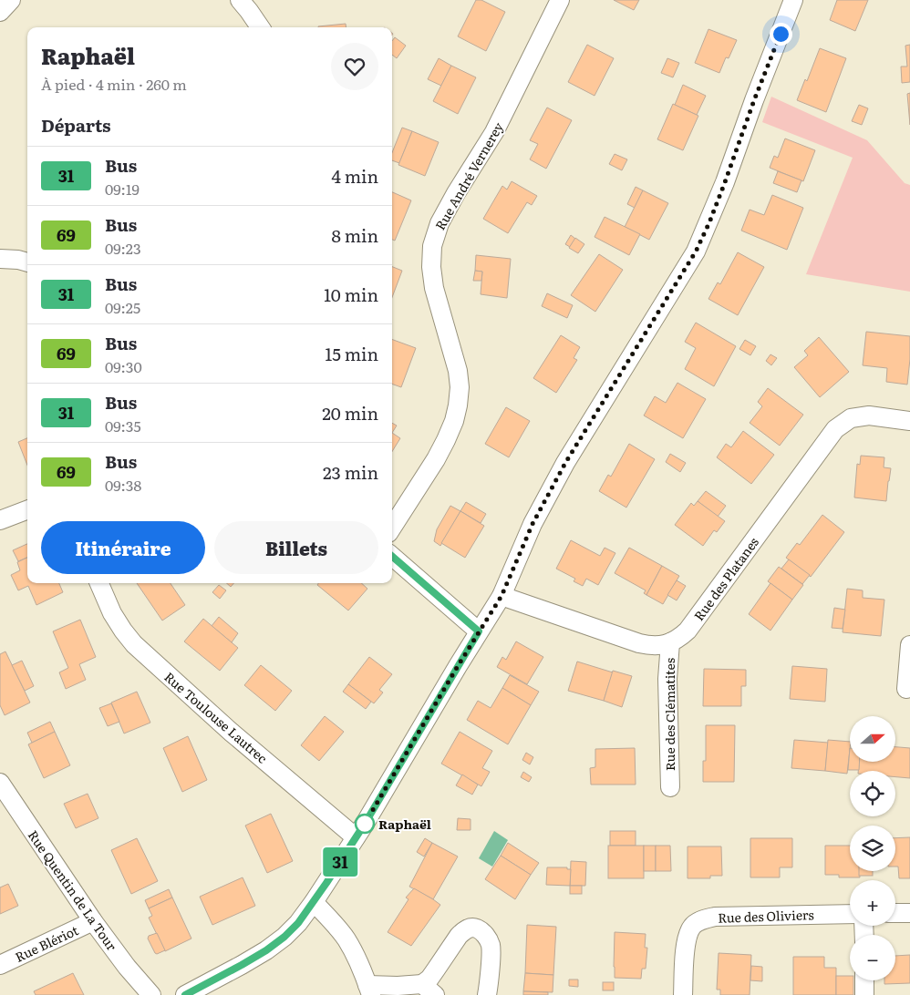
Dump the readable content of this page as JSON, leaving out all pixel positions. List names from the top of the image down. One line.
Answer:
{"streets":{"street":["Rue André Vernerey","Rue des Platanes","Rue des Clématites","Rue Toulouse Lautrec","Rue Quentin de La Tour","Rue des Oliviers","Rue Blériot"]},"crossings":[["Rue des Platanes","Rue des Clématites"],["Rue Quentin de La Tour","Rue Blériot"]],"places":["Raphaël"],"lines":["bus line 31"],"north":"right","page":{"on_map":"31","heading":[["Raphaël","À pied · 4 min · 260 m"],"Départs"],"list":[{"mark":"31","name":"Bus","note":"09:19","value":"4 min"},{"mark":"69","name":"Bus","note":"09:23","value":"8 min"},{"mark":"31","name":"Bus","note":"09:25","value":"10 min"},{"mark":"69","name":"Bus","note":"09:30","value":"15 min"},{"mark":"31","name":"Bus","note":"09:35","value":"20 min"},{"mark":"69","name":"Bus","note":"09:38","value":"23 min"}],"buttons":["Itinéraire","Billets"],"map_buttons":["+","−"]}}
